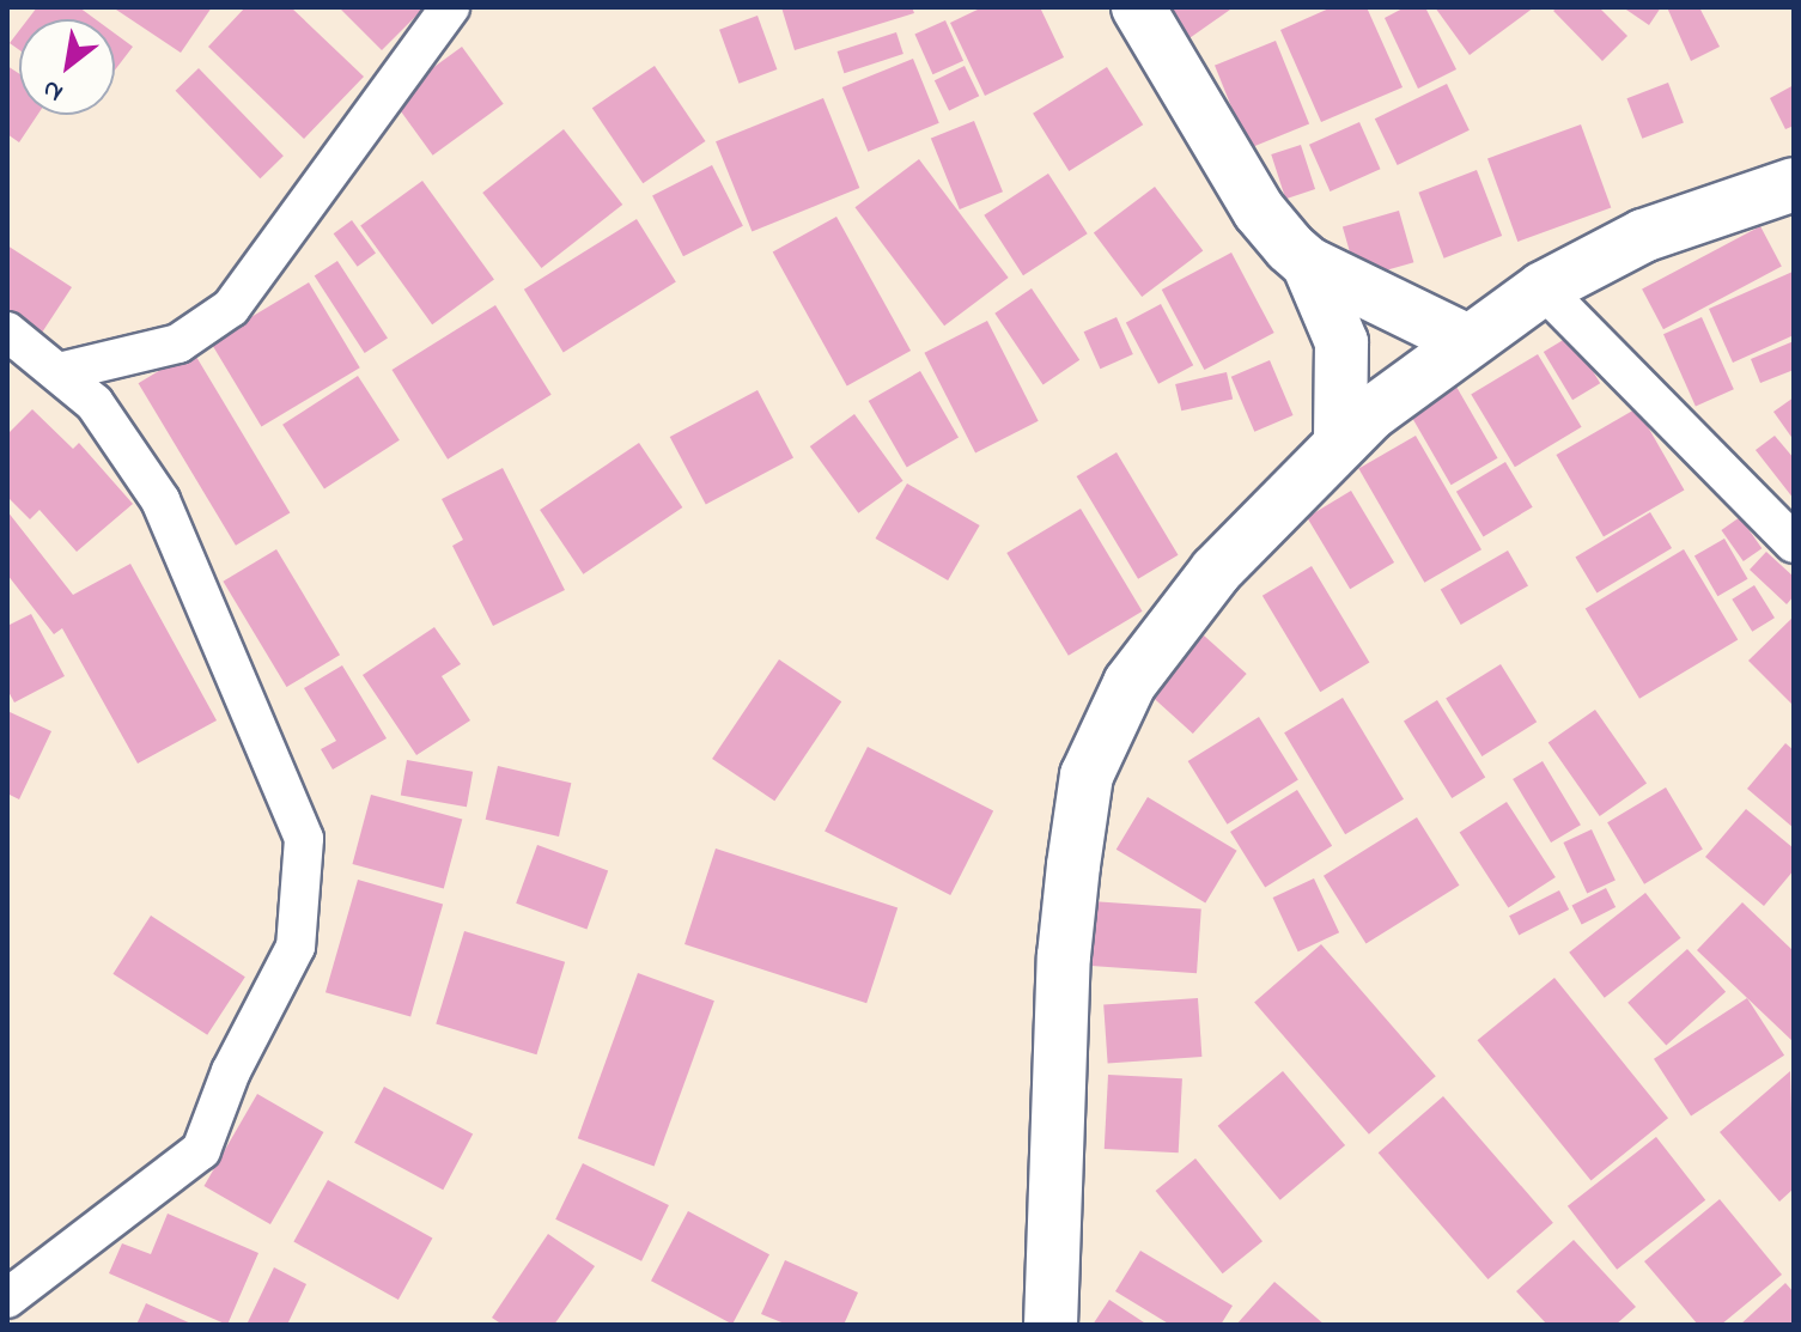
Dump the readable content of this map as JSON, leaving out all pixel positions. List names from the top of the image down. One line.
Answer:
{"north":"bottom left"}
